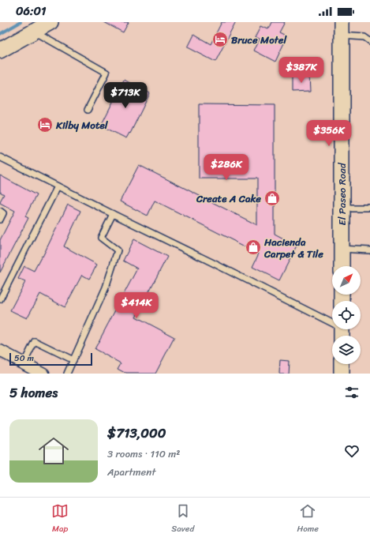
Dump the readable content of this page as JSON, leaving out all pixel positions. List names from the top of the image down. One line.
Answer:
{"streets":{"main road":["El Paseo Road"]},"places":{"hotel":["Bruce Motel","Kilby Motel"],"shop":["Create A Cake","Hacienda Carpet & Tile"]},"scale_bar":"50 m","north":"top right","page":{"status":"06:01","price":["$387K","$713K","$356K","$286K","$414K"],"scale":"50 m","heading":"5 homes","list":[{"name":"$713,000","note":"3 rooms · 110 m² · Apartment"}],"tabs":["Map","Saved","Home"]}}
